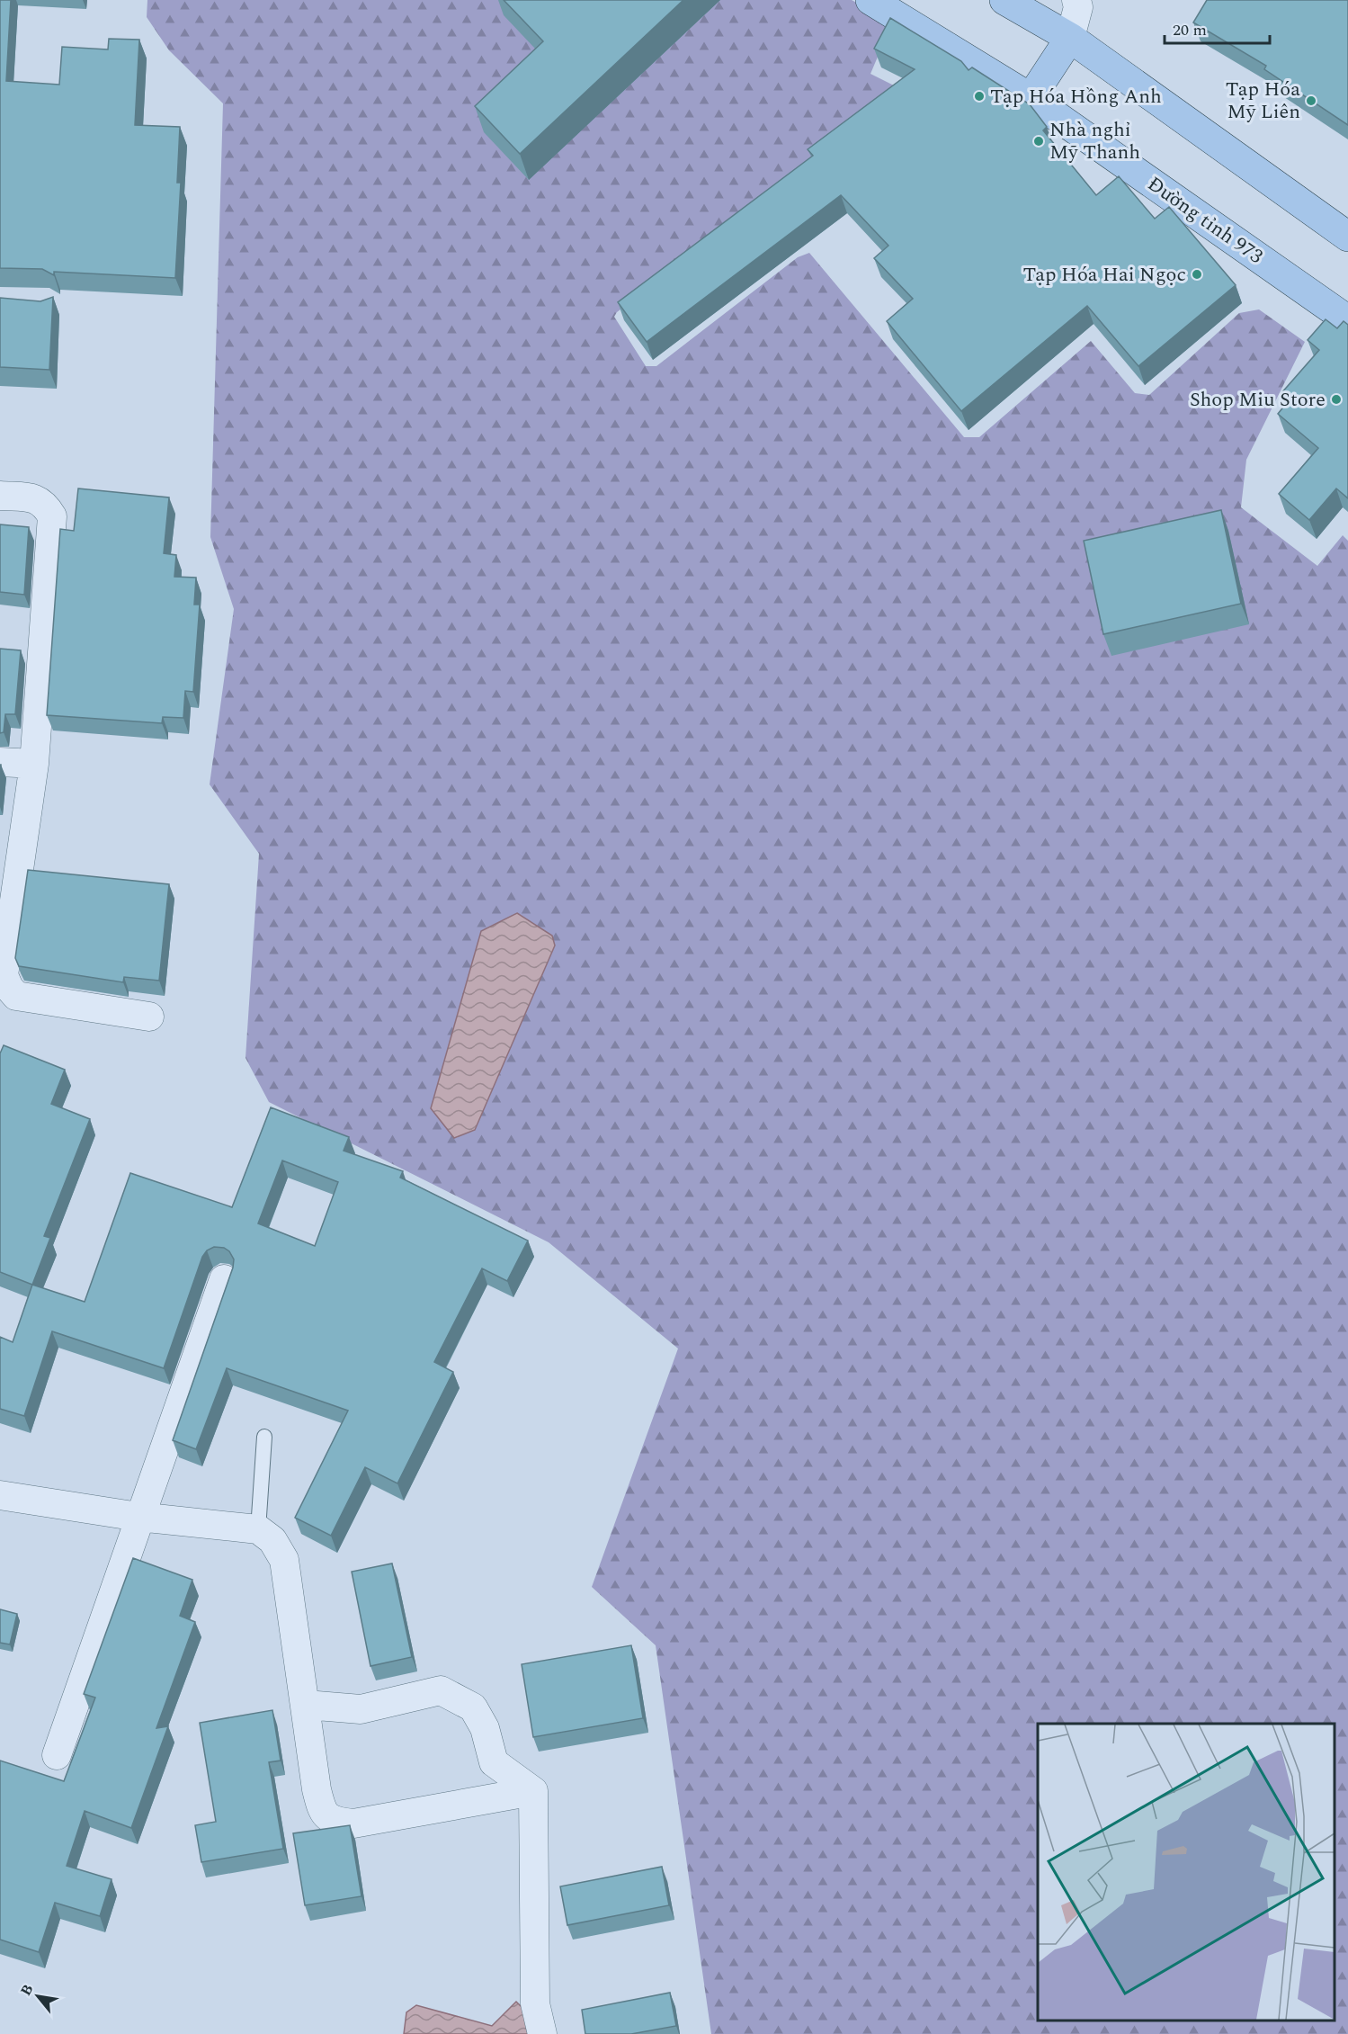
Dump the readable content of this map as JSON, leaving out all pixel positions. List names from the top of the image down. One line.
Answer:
{"streets":{"main road":["Đường tỉnh 973"]},"places":["Tạp Hóa Hồng Anh","Tạp Hóa Mỹ Liên","Nhà nghỉ Mỹ Thanh","Tạp Hóa Hai Ngọc","Shop Miu Store"],"scale_bar":"20 m","north":"top left"}
